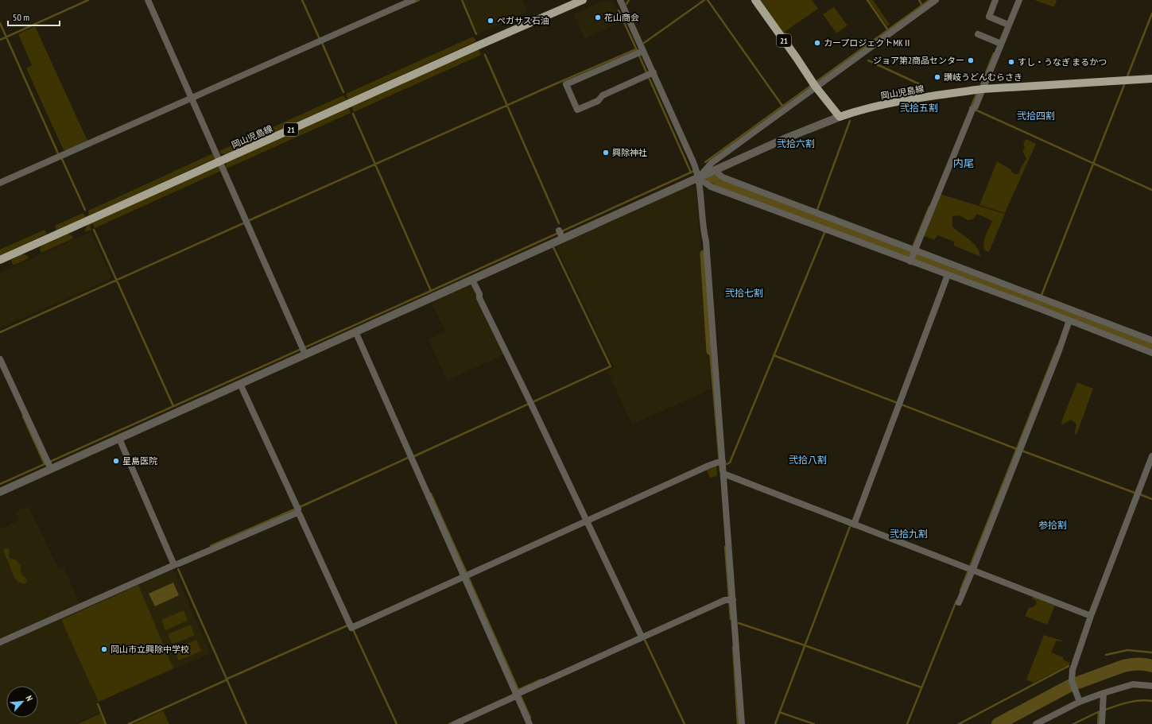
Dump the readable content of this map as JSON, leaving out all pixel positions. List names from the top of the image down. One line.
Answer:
{"streets":{"main road":["21","岡山児島線"]},"crossings":[["21","岡山児島線"]],"districts":["弐拾五割","弐拾四割","弐拾六割","内尾","弐拾七割","弐拾八割","参拾割","弐拾九割"],"places":["花山商会","ペガサス石油","カープロジェクトMKⅡ","ジョア第2商品センター","すし・うなぎ まるかつ","讃岐うどんむらさき","興除神社","星島医院","岡山市立興除中学校"],"scale_bar":"50 m","north":"top right"}
